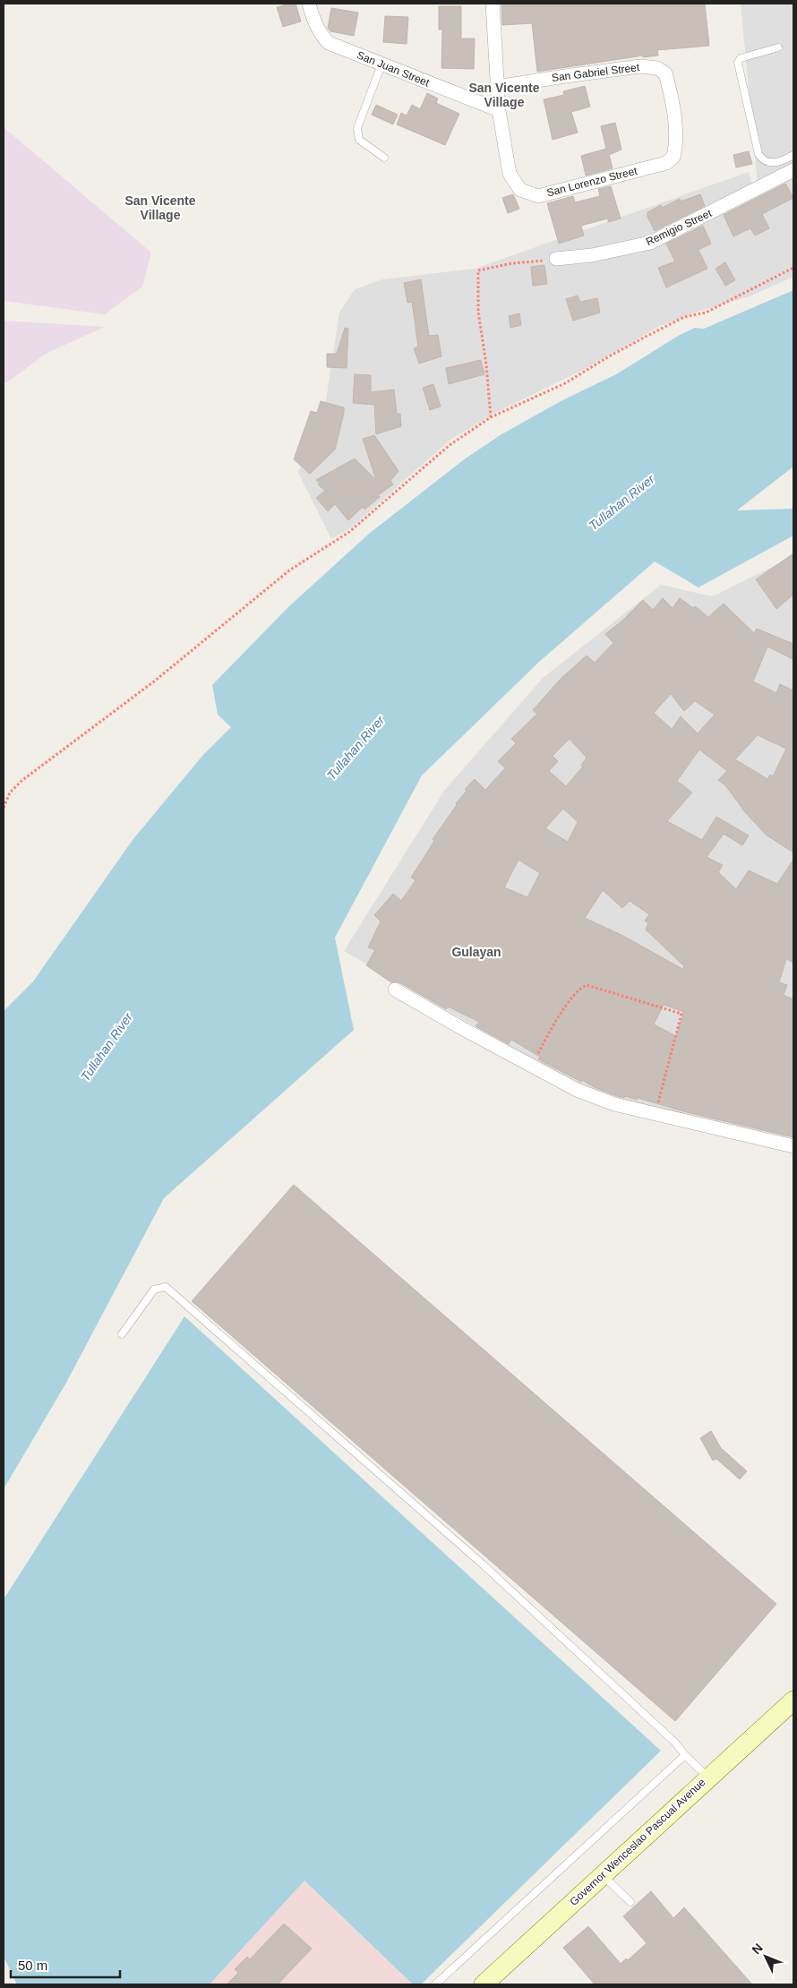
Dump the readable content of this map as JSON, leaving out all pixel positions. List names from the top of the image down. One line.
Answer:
{"streets":{"main road":["Governor Wenceslao Pascual Avenue"],"street":["San Juan Street","San Gabriel Street","San Lorenzo Street","Remigio Street"]},"crossings":[["San Juan Street","San Lorenzo Street"],["San Gabriel Street","San Lorenzo Street"]],"districts":["San Vicente Village","San Vicente Village","Gulayan"],"water":["Tullahan River"],"scale_bar":"50 m","north":"top left"}
